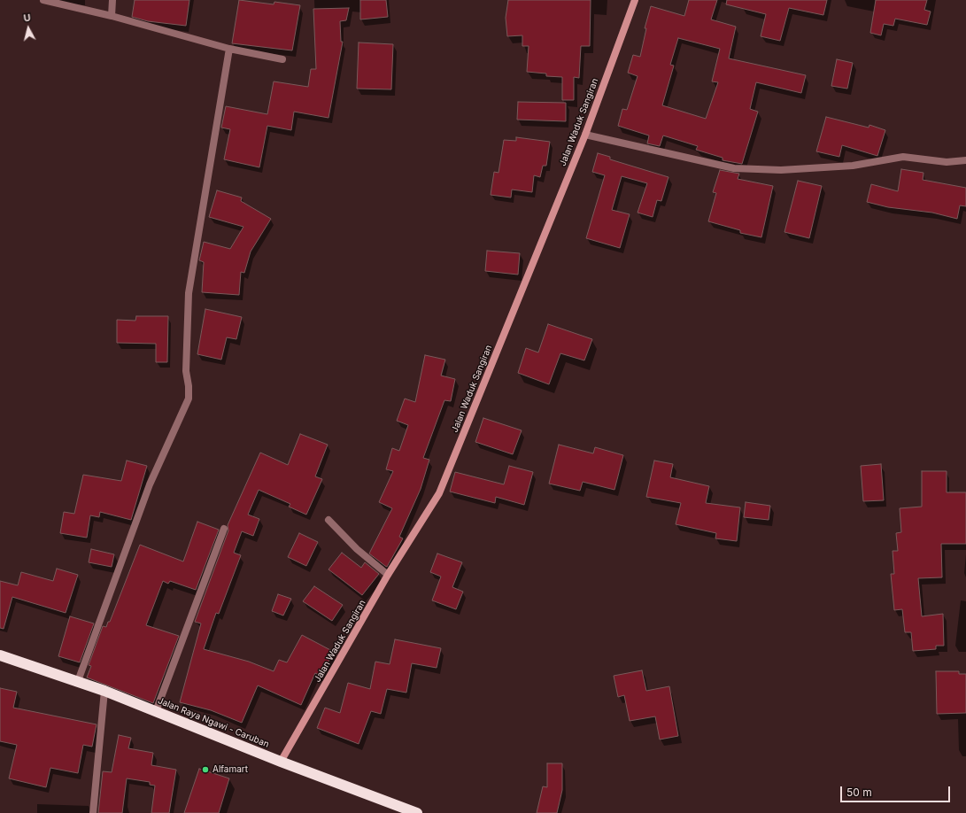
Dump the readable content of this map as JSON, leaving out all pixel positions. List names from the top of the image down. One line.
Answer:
{"streets":{"highway":["Jalan Raya Ngawi - Caruban"],"street":["Jalan Waduk Sangiran"]},"crossings":[["Jalan Waduk Sangiran","Jalan Raya Ngawi - Caruban"]],"places":["Alfamart"],"scale_bar":"50 m","north":"top"}
